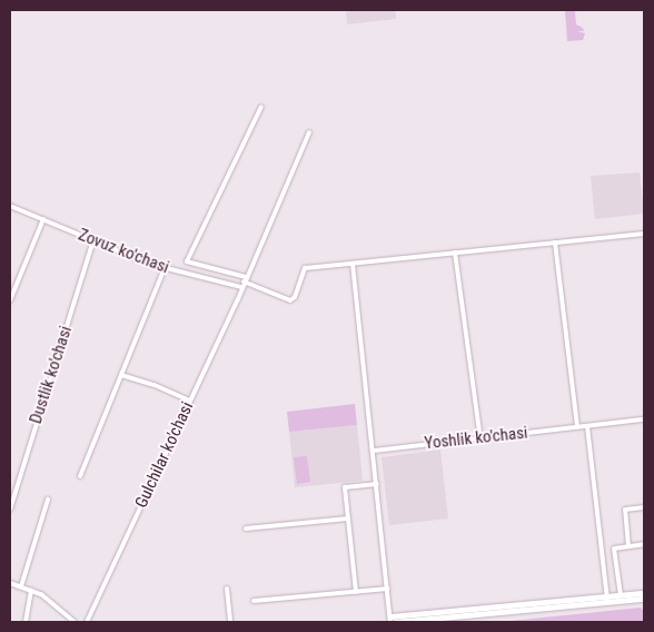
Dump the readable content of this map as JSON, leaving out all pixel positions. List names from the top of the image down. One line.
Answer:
{"streets":{"street":["Zovuz ko'chasi","Dustlik ko'chasi","Yoshlik ko'chasi","Gulchilar ko'chasi"]},"crossings":[["Zovuz ko'chasi","Dustlik ko'chasi"],["Zovuz ko'chasi","Gulchilar ko'chasi"]]}
